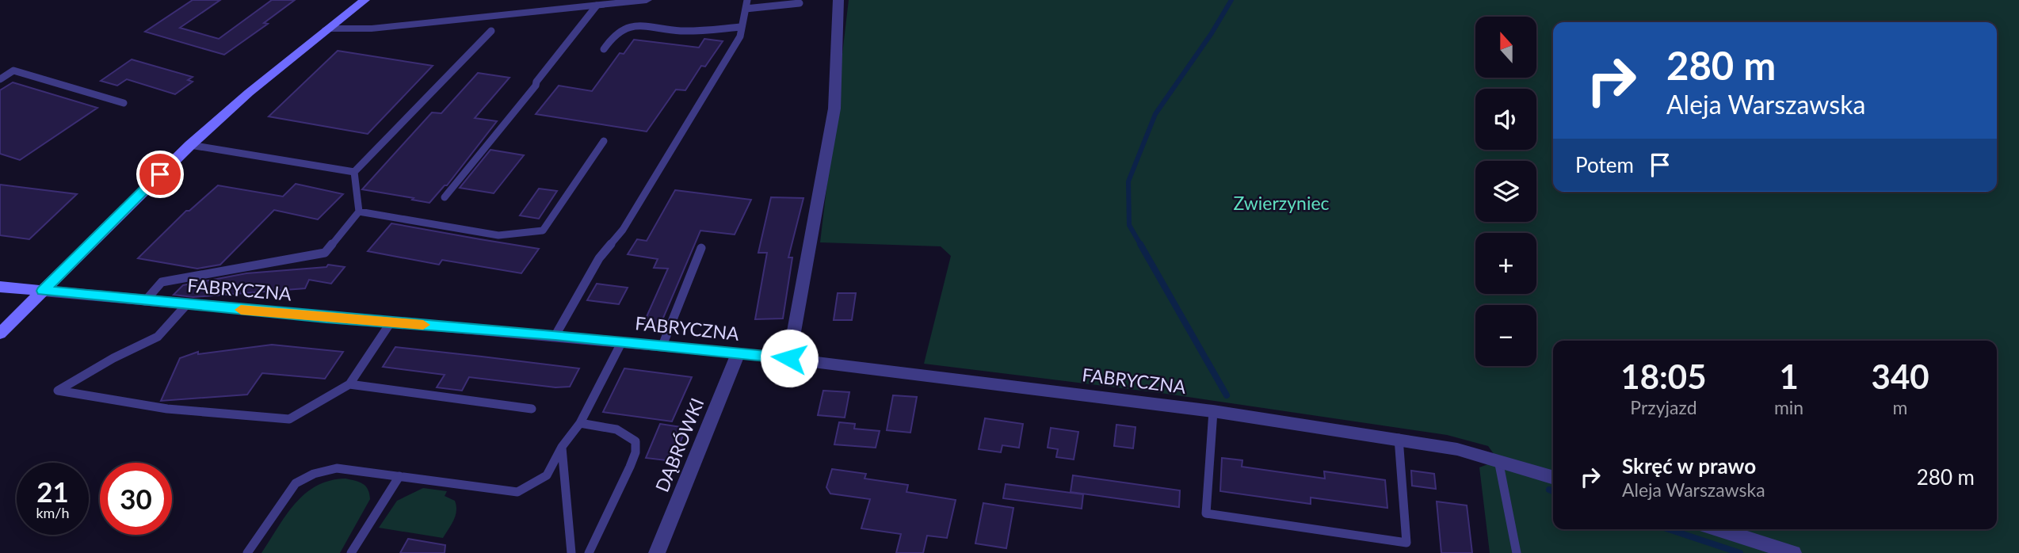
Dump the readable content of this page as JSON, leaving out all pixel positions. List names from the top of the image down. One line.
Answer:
{"streets":{"street":["FABRYCZNA","DĄBRÓWKI"]},"crossings":[["FABRYCZNA","DĄBRÓWKI"]],"parks":["Zwierzyniec"],"north":"top","page":{"map_buttons":["+","−"],"turn":["280 m","Aleja Warszawska"],"then":"Potem","eta":["18:05","Przyjazd","1","min","340","m"],"list":[{"name":"Skręć w prawo","note":"Aleja Warszawska","value":"280 m"}],"speed":"21 km/h","limit":"30"}}
